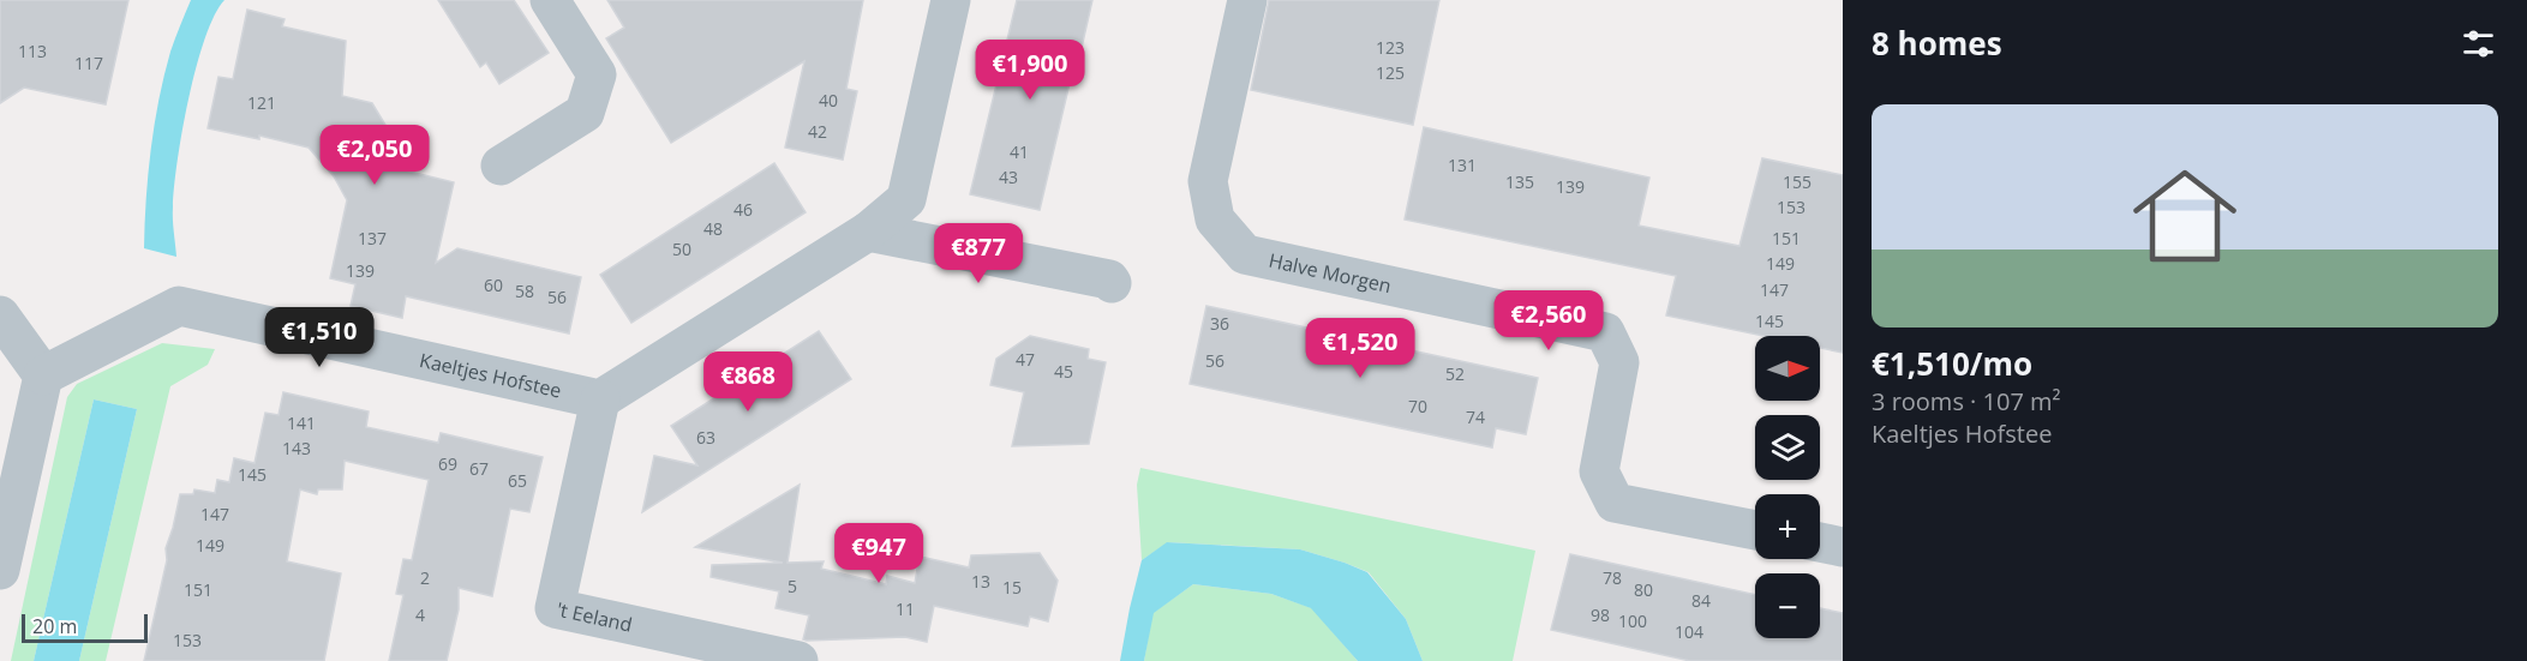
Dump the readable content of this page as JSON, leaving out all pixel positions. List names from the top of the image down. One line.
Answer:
{"streets":{"street":["Halve Morgen","Kaeltjes Hofstee","'t Eeland"]},"crossings":[["Kaeltjes Hofstee","'t Eeland"]],"house_numbers":["123","113","117","125","40","121","42","41","131","43","135","155","139","153","46","48","137","151","50","149","139","60","147","58","56","145","36","47","56","45","52","70","74","141","63","143","69","67","145","65","147","149","2","78","13","5","15","151","80","84","11","4","98","100","104","153"],"scale_bar":"20 m","north":"right","page":{"heading":"8 homes","price":["€1,900","€2,050","€877","€2,560","€1,510","€1,520","€868","€947"],"list":[{"name":"€1,510/mo","note":"3 rooms · 107 m² · Kaeltjes Hofstee"}],"map_buttons":["+","−"],"scale":"20 m"}}
